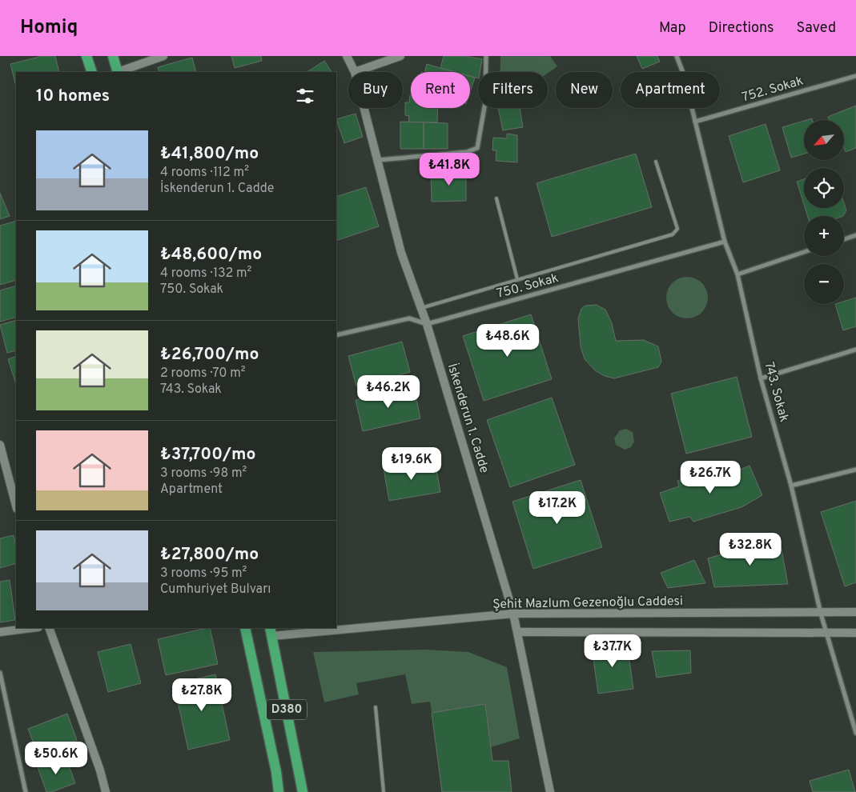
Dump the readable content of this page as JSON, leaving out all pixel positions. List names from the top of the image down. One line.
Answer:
{"streets":{"main road":["D380"],"street":["752. Sokak","750. Sokak","743. Sokak","İskenderun 1. Cadde","Şehit Mazlum Gezenoğlu Caddesi"]},"crossings":[["752. Sokak","743. Sokak"],["750. Sokak","743. Sokak"],["750. Sokak","İskenderun 1. Cadde"],["743. Sokak","Şehit Mazlum Gezenoğlu Caddesi"],["İskenderun 1. Cadde","Şehit Mazlum Gezenoğlu Caddesi"],["Şehit Mazlum Gezenoğlu Caddesi","D380"]],"north":"bottom left","page":{"header":"Homiq","nav":["Map","Directions","Saved"],"chip":["Buy","Rent","Filters","New","Apartment"],"heading":"10 homes","map_buttons":["+","−"],"list":[{"name":"₺41,800/mo","note":"4 rooms · 112 m² · İskenderun 1. Cadde"},{"name":"₺48,600/mo","note":"4 rooms · 132 m² · 750. Sokak"},{"name":"₺26,700/mo","note":"2 rooms · 70 m² · 743. Sokak"},{"name":"₺37,700/mo","note":"3 rooms · 98 m² · Apartment"},{"name":"₺27,800/mo","note":"3 rooms · 95 m² · Cumhuriyet Bulvarı"}],"price":["₺41.8K","₺48.6K","₺46.2K","₺19.6K","₺26.7K","₺17.2K","₺32.8K","₺37.7K","₺27.8K","₺50.6K"]}}
